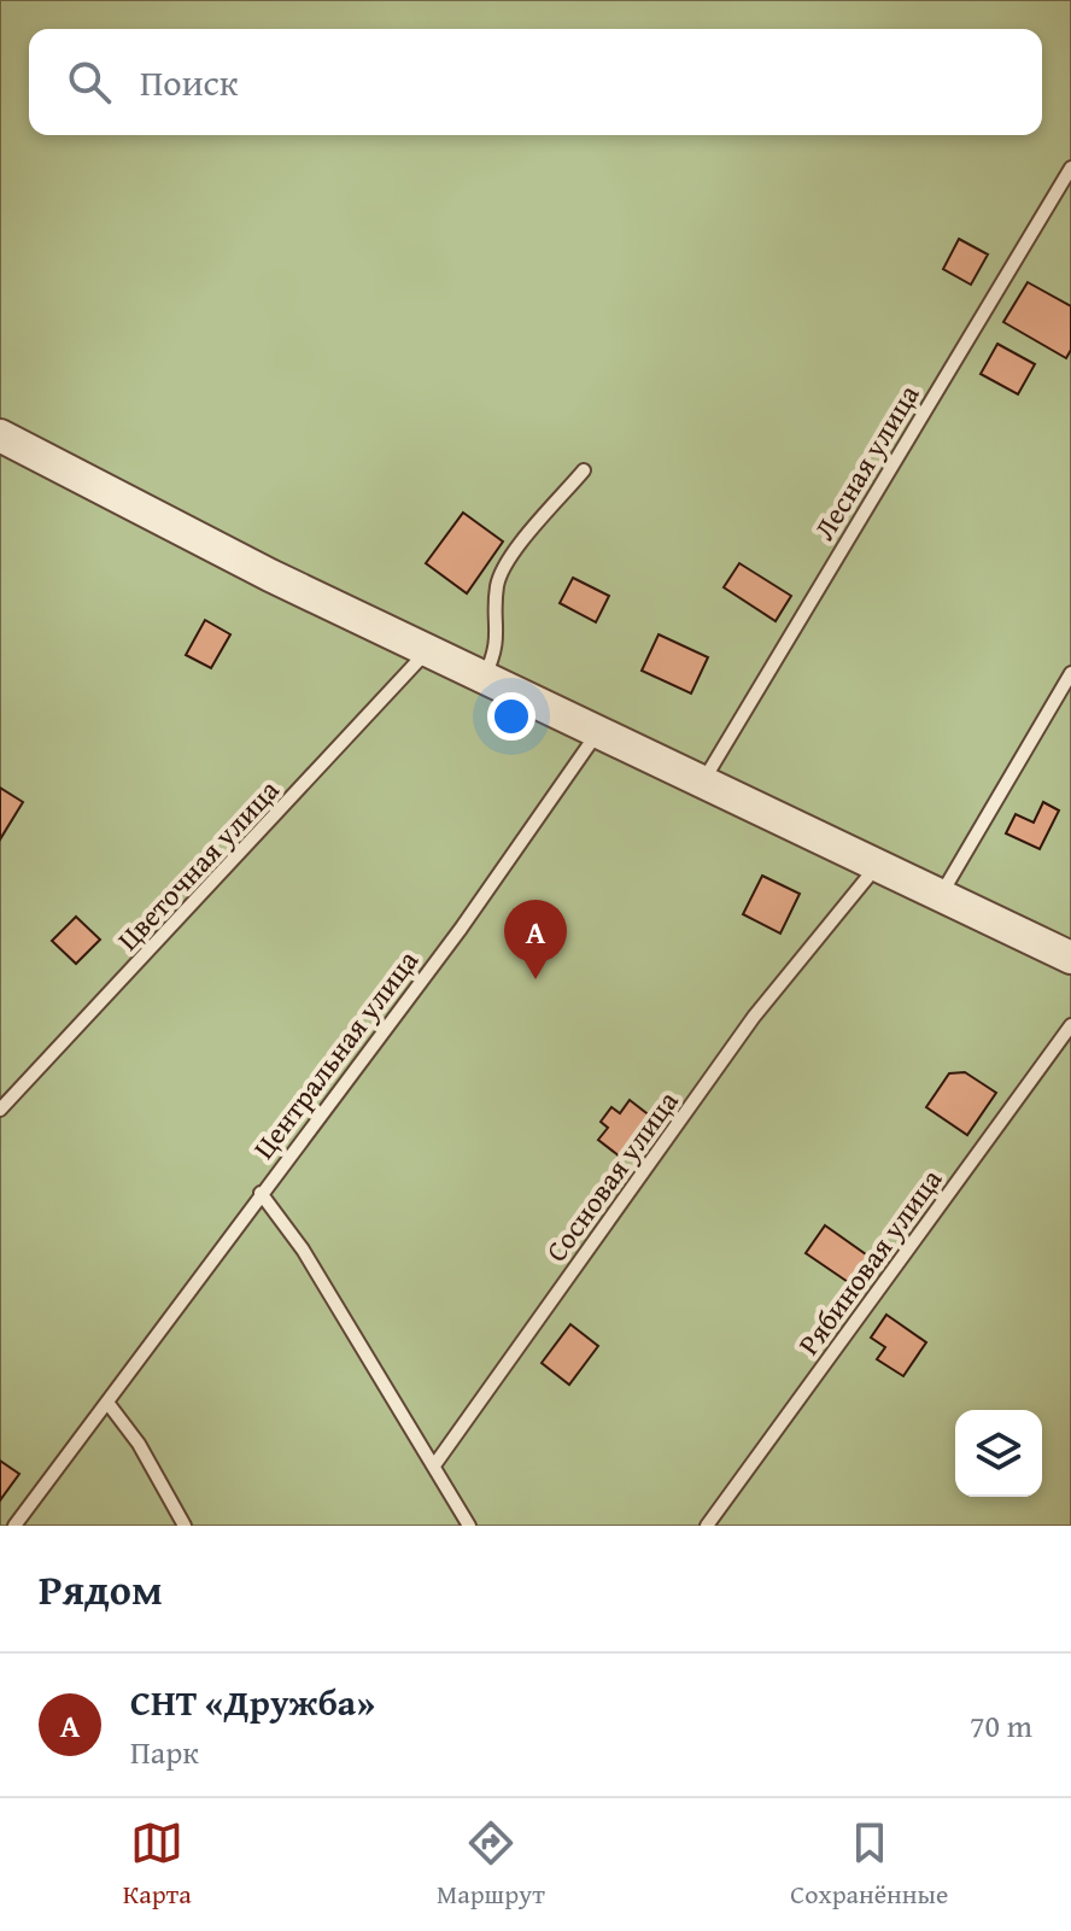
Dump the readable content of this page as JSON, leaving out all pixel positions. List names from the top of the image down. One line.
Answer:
{"streets":{"lane":["Лесная улица","Цветочная улица","Центральная улица","Сосновая улица","Рябиновая улица"]},"page":{"search":"Поиск","pins":"A","heading":"Рядом","list":[{"mark":"A","name":"СНТ «Дружба»","note":"Парк","value":"70 m"}],"nav":["Карта","Маршрут","Сохранённые"]}}
